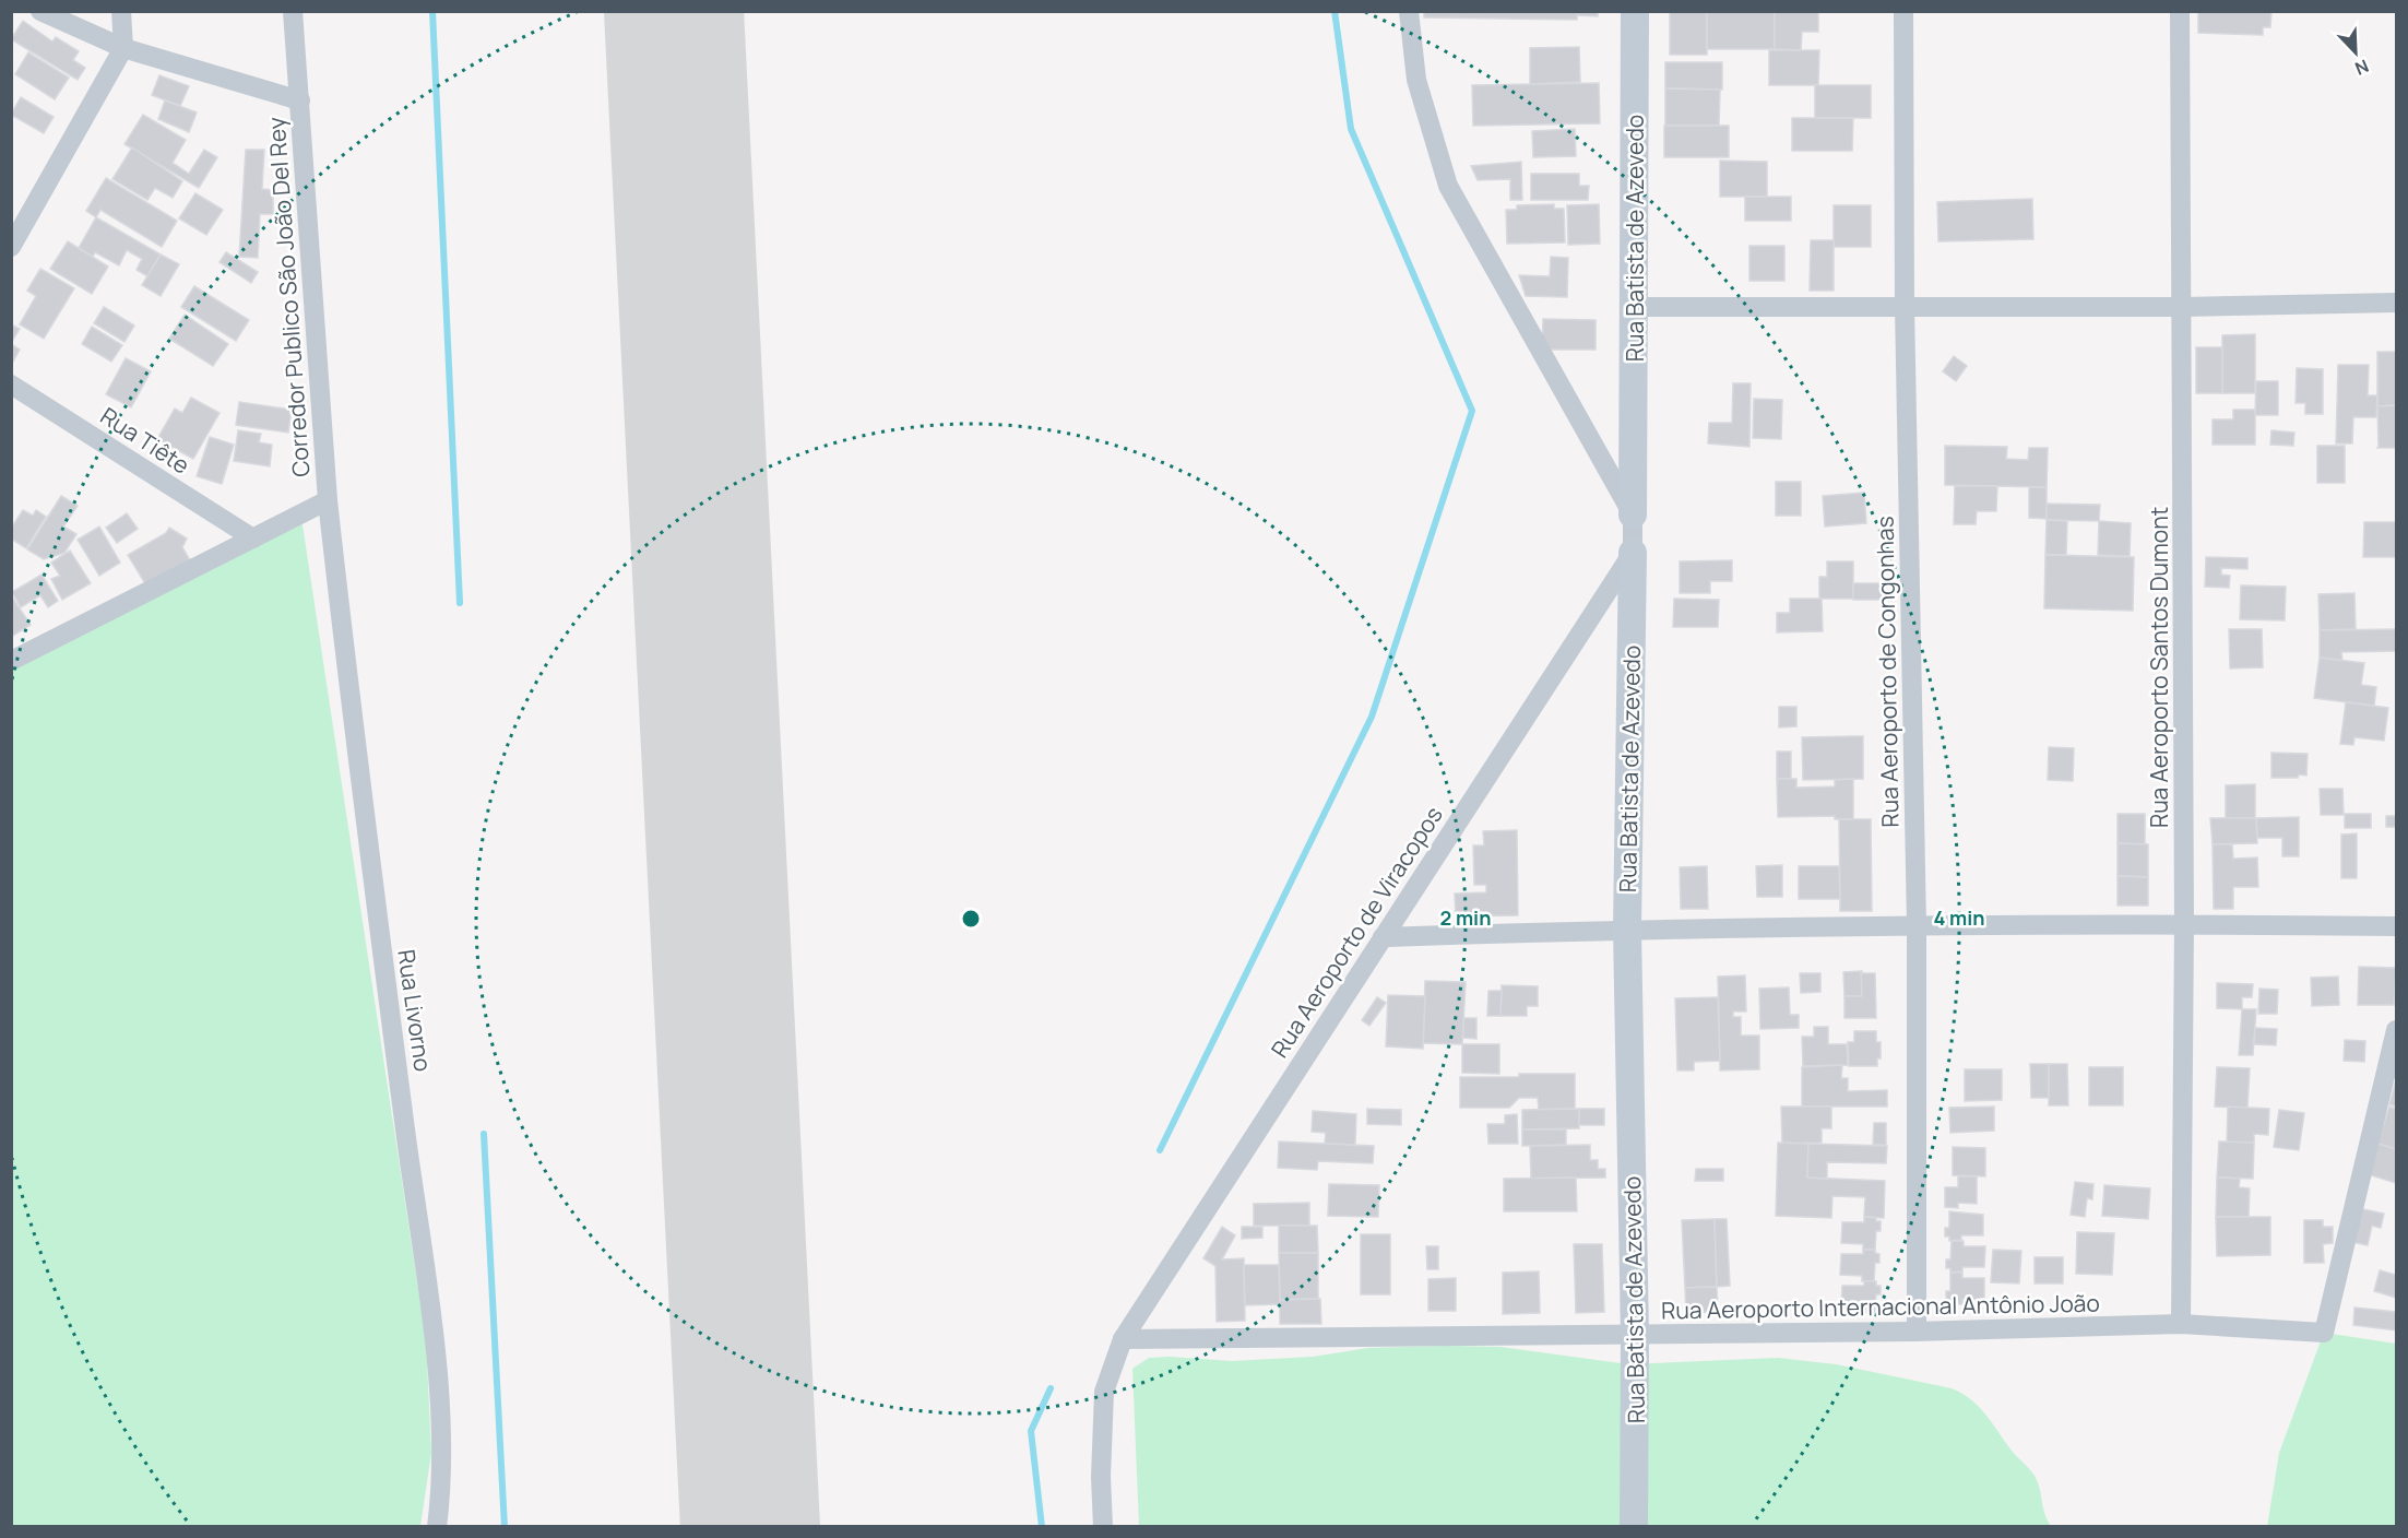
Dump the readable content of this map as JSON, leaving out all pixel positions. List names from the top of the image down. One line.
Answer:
{"streets":{"street":["Rua Batista de Azevedo","Corredor Publico São João Del Rey","Rua Tiête","Rua Aeroporto Santos Dumont","Rua Aeroporto de Congonhas","Rua Aeroporto de Viracopos","Rua Livorno","Rua Aeroporto Internacional Antônio João"]},"crossings":[["Rua Batista de Azevedo","Rua Aeroporto de Viracopos"],["Rua Batista de Azevedo","Rua Aeroporto Internacional Antônio João"],["Corredor Publico São João Del Rey","Rua Tiête"],["Corredor Publico São João Del Rey","Rua Livorno"],["Rua Aeroporto Santos Dumont","Rua Aeroporto Internacional Antônio João"],["Rua Aeroporto de Congonhas","Rua Aeroporto Internacional Antônio João"],["Rua Aeroporto de Viracopos","Rua Aeroporto Internacional Antônio João"]],"north":"bottom right","rings":["2 min","4 min"]}
